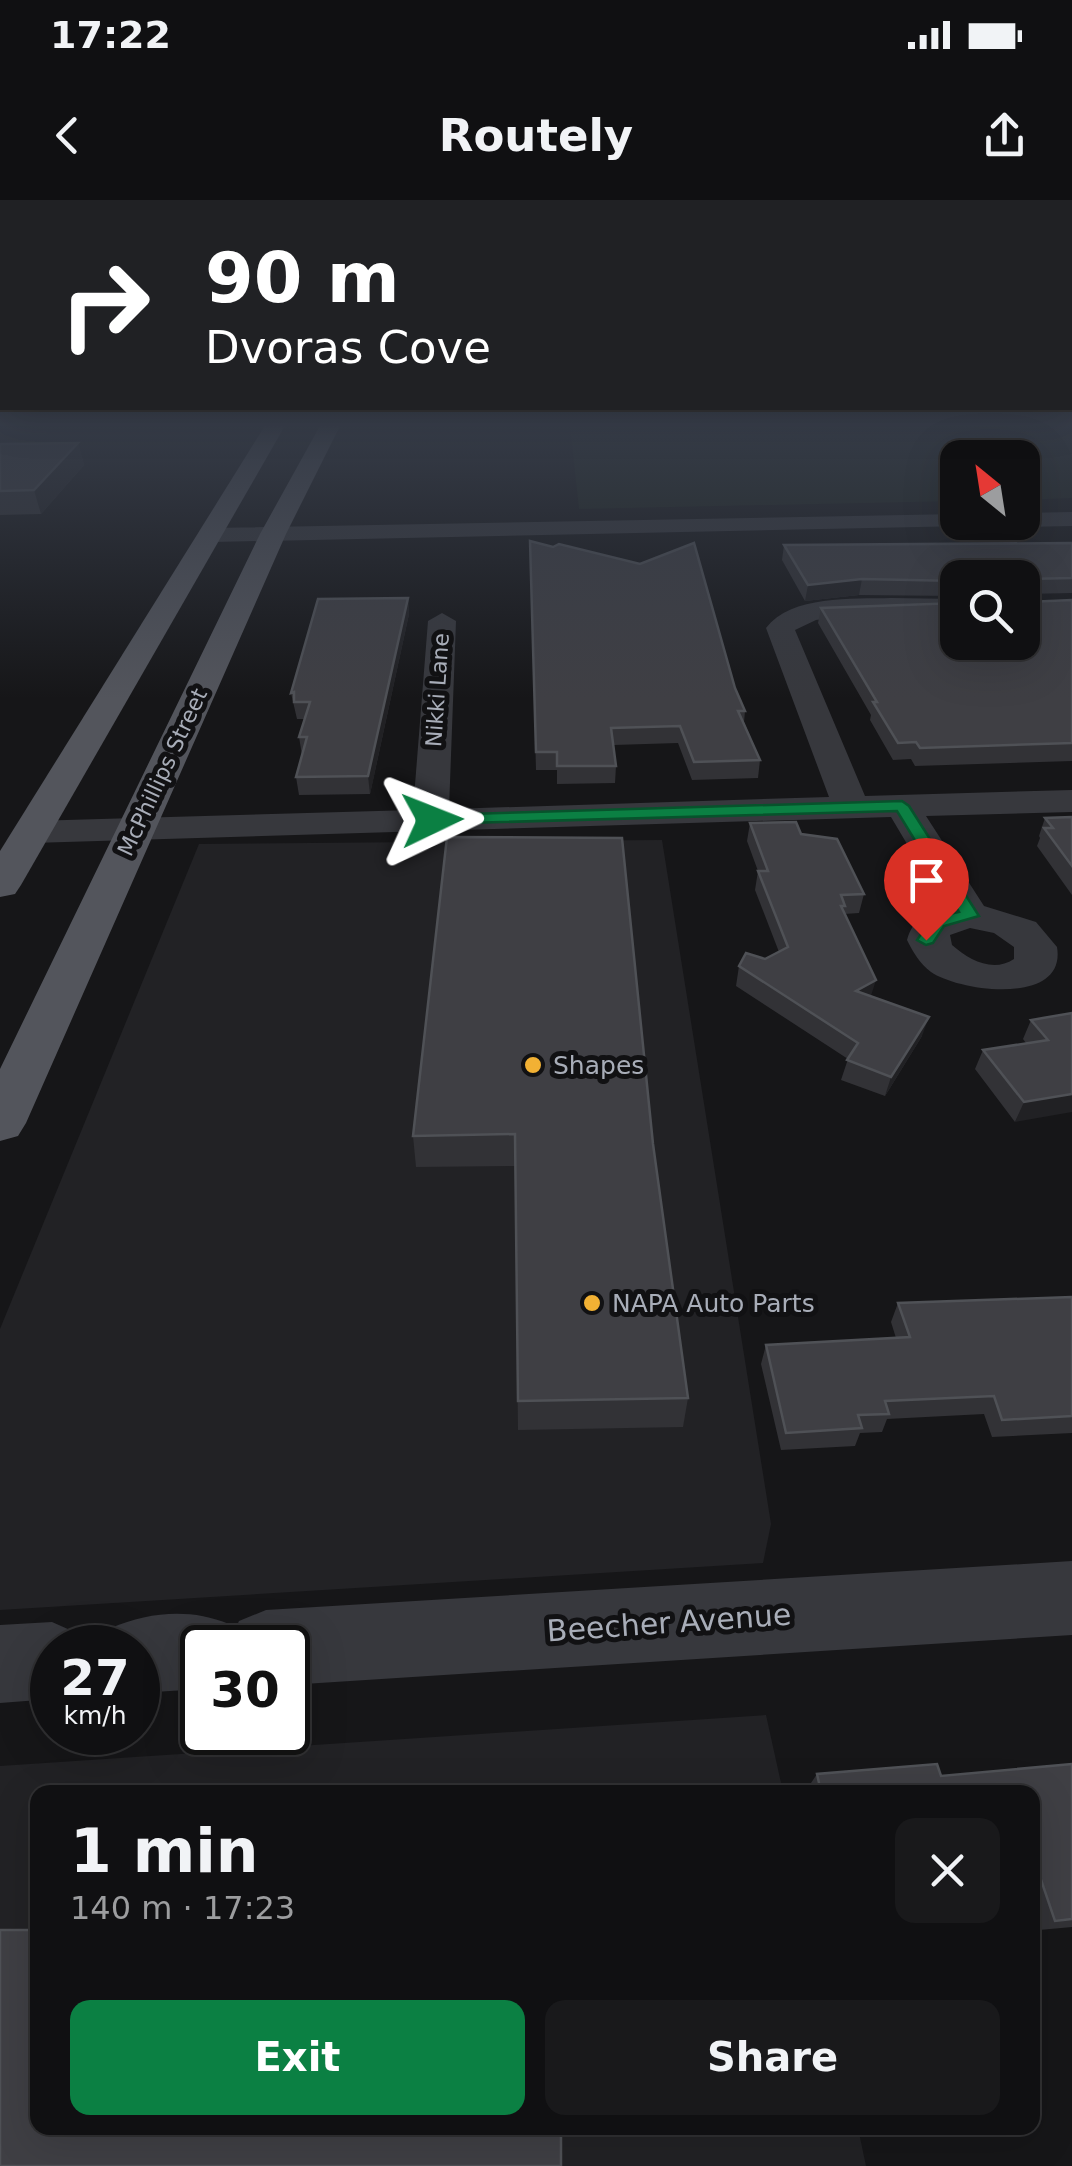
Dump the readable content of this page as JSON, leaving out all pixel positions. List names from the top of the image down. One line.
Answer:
{"streets":{"main road":["McPhillips Street"],"street":["Nikki Lane","Beecher Avenue"]},"places":["Shapes","NAPA Auto Parts"],"north":"top left","page":{"status":"17:22","header":"Routely","turn":["90 m","Dvoras Cove"],"speed":"27 km/h","limit":"30","heading":["1 min","140 m · 17:23"],"buttons":["Exit","Share"]}}
